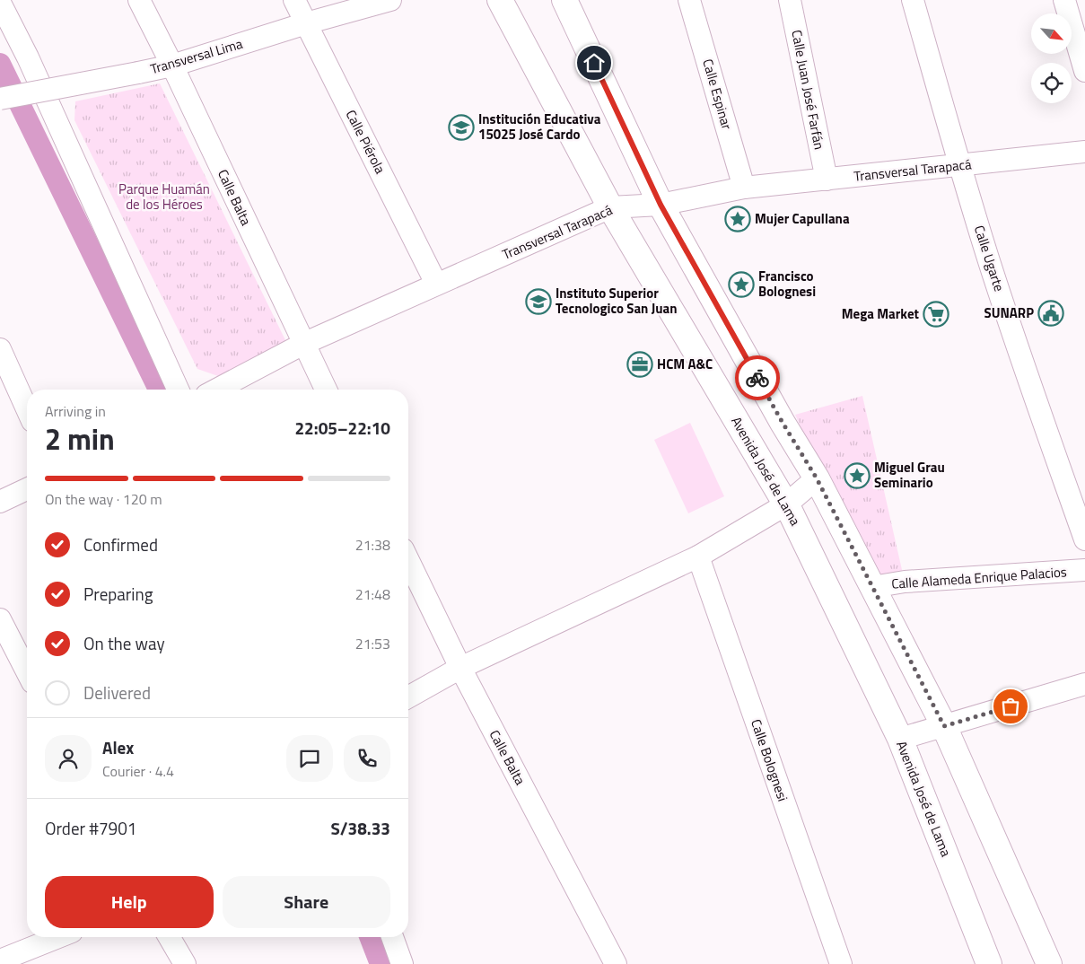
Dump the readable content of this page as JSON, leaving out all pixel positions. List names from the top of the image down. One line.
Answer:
{"streets":{"main road":["Avenida José de Lama"],"street":["Transversal Lima","Calle Juan José Farfán","Calle Espinar","Calle Piérola","Transversal Tarapacá","Calle Balta","Calle Ugarte","Calle Alameda Enrique Palacios","Calle Bolognesi"]},"crossings":[["Transversal Lima","Calle Piérola"],["Transversal Lima","Calle Balta"],["Calle Juan José Farfán","Transversal Tarapacá"],["Calle Espinar","Transversal Tarapacá"],["Calle Piérola","Transversal Tarapacá"],["Transversal Tarapacá","Calle Balta"],["Transversal Tarapacá","Calle Ugarte"],["Transversal Tarapacá","Avenida José de Lama"]],"parks":["Parque Huamán de los Héroes"],"places":{"school or university":["Institución Educativa 15025 José Cardo","Instituto Superior Tecnologico San Juan"],"place":["Mujer Capullana","Francisco Bolognesi","Miguel Grau Seminario"],"public building":["SUNARP"],"supermarket":["Mega Market"],"office":["HCM A&C"]},"north":"bottom right","page":{"heading":["2 min","Arriving in","22:05–22:10"],"panel":["Alex","Courier · 4.4","Order #7901","S/38.33"],"bar":"On the way · 120 m","list":[["Confirmed","21:38"],["Preparing","21:48"],["On the way","21:53"],"Delivered"],"buttons":["Help","Share"]}}
